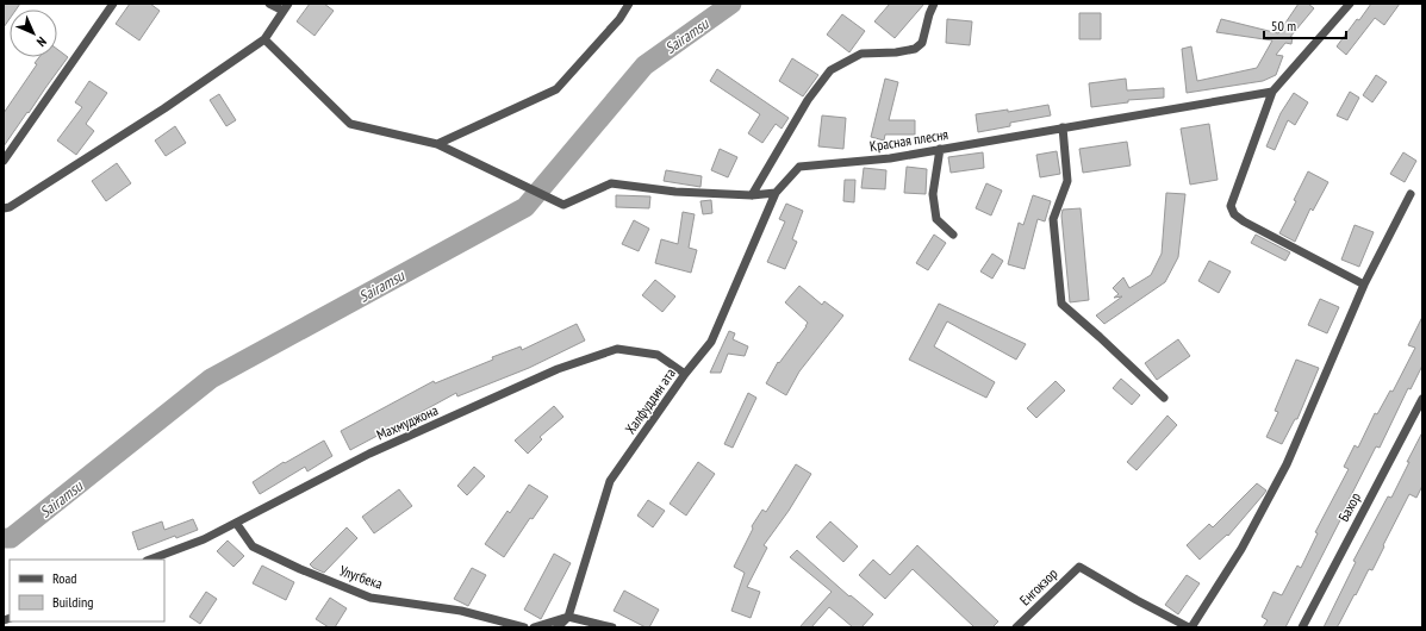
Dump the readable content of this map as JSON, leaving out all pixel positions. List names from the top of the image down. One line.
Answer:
{"streets":{"street":["Красная плесня","Халфуддин ата","Махмуджона","Бахор","Улугбека","Енгокзор"]},"crossings":[["Красная плесня","Халфуддин ата"],["Халфуддин ата","Махмуджона"],["Махмуджона","Улугбека"]],"water":["Sairamsu"],"legend":["Road","Building"],"scale_bar":"50 m","north":"bottom right"}
